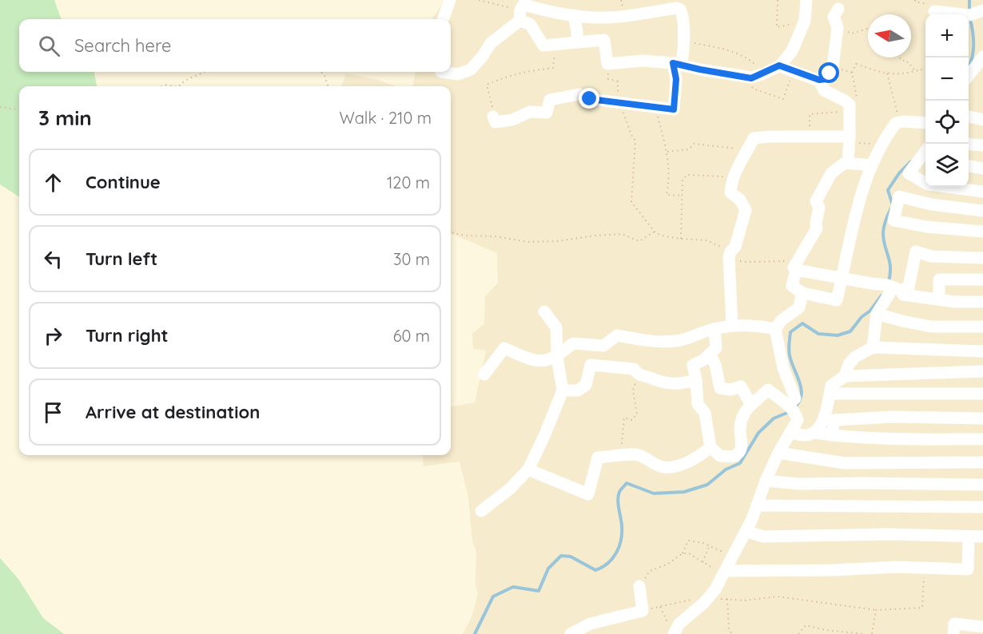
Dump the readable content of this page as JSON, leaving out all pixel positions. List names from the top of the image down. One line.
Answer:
{"north":"left","page":{"map_buttons":["+","−"],"search":"Search here","heading":["3 min","Walk · 210 m"],"list":[["Continue","120 m"],["Turn left","30 m"],["Turn right","60 m"],"Arrive at destination"]}}
